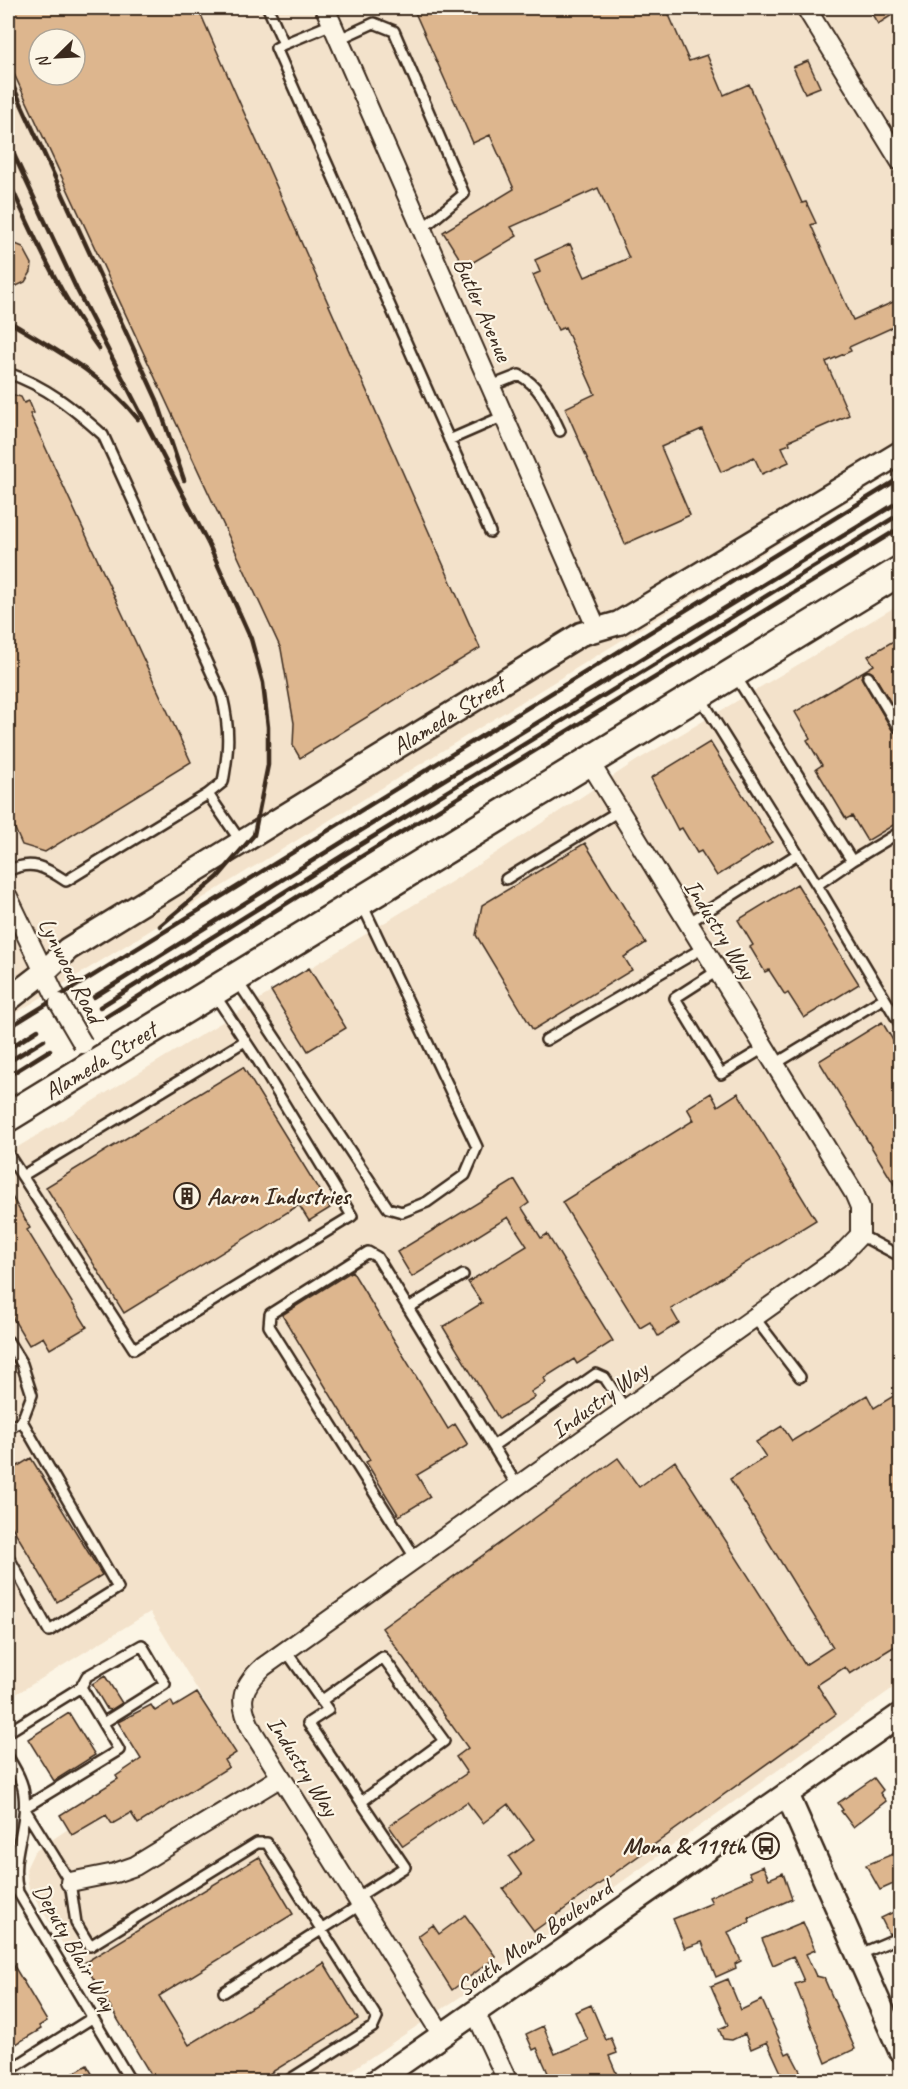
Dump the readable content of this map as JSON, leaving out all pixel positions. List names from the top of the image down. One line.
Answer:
{"streets":{"main road":["Alameda Street"],"street":["Butler Avenue","Industry Way","Lynwood Road","South Mona Boulevard"],"lane":["Deputy Blair Way"]},"crossings":[["Butler Avenue","Alameda Street"],["Alameda Street","Industry Way"],["Alameda Street","Lynwood Road"],["Industry Way","South Mona Boulevard"]],"places":{"building":["Aaron Industries"],"bus stop":["Mona & 119th"]},"north":"bottom left"}
